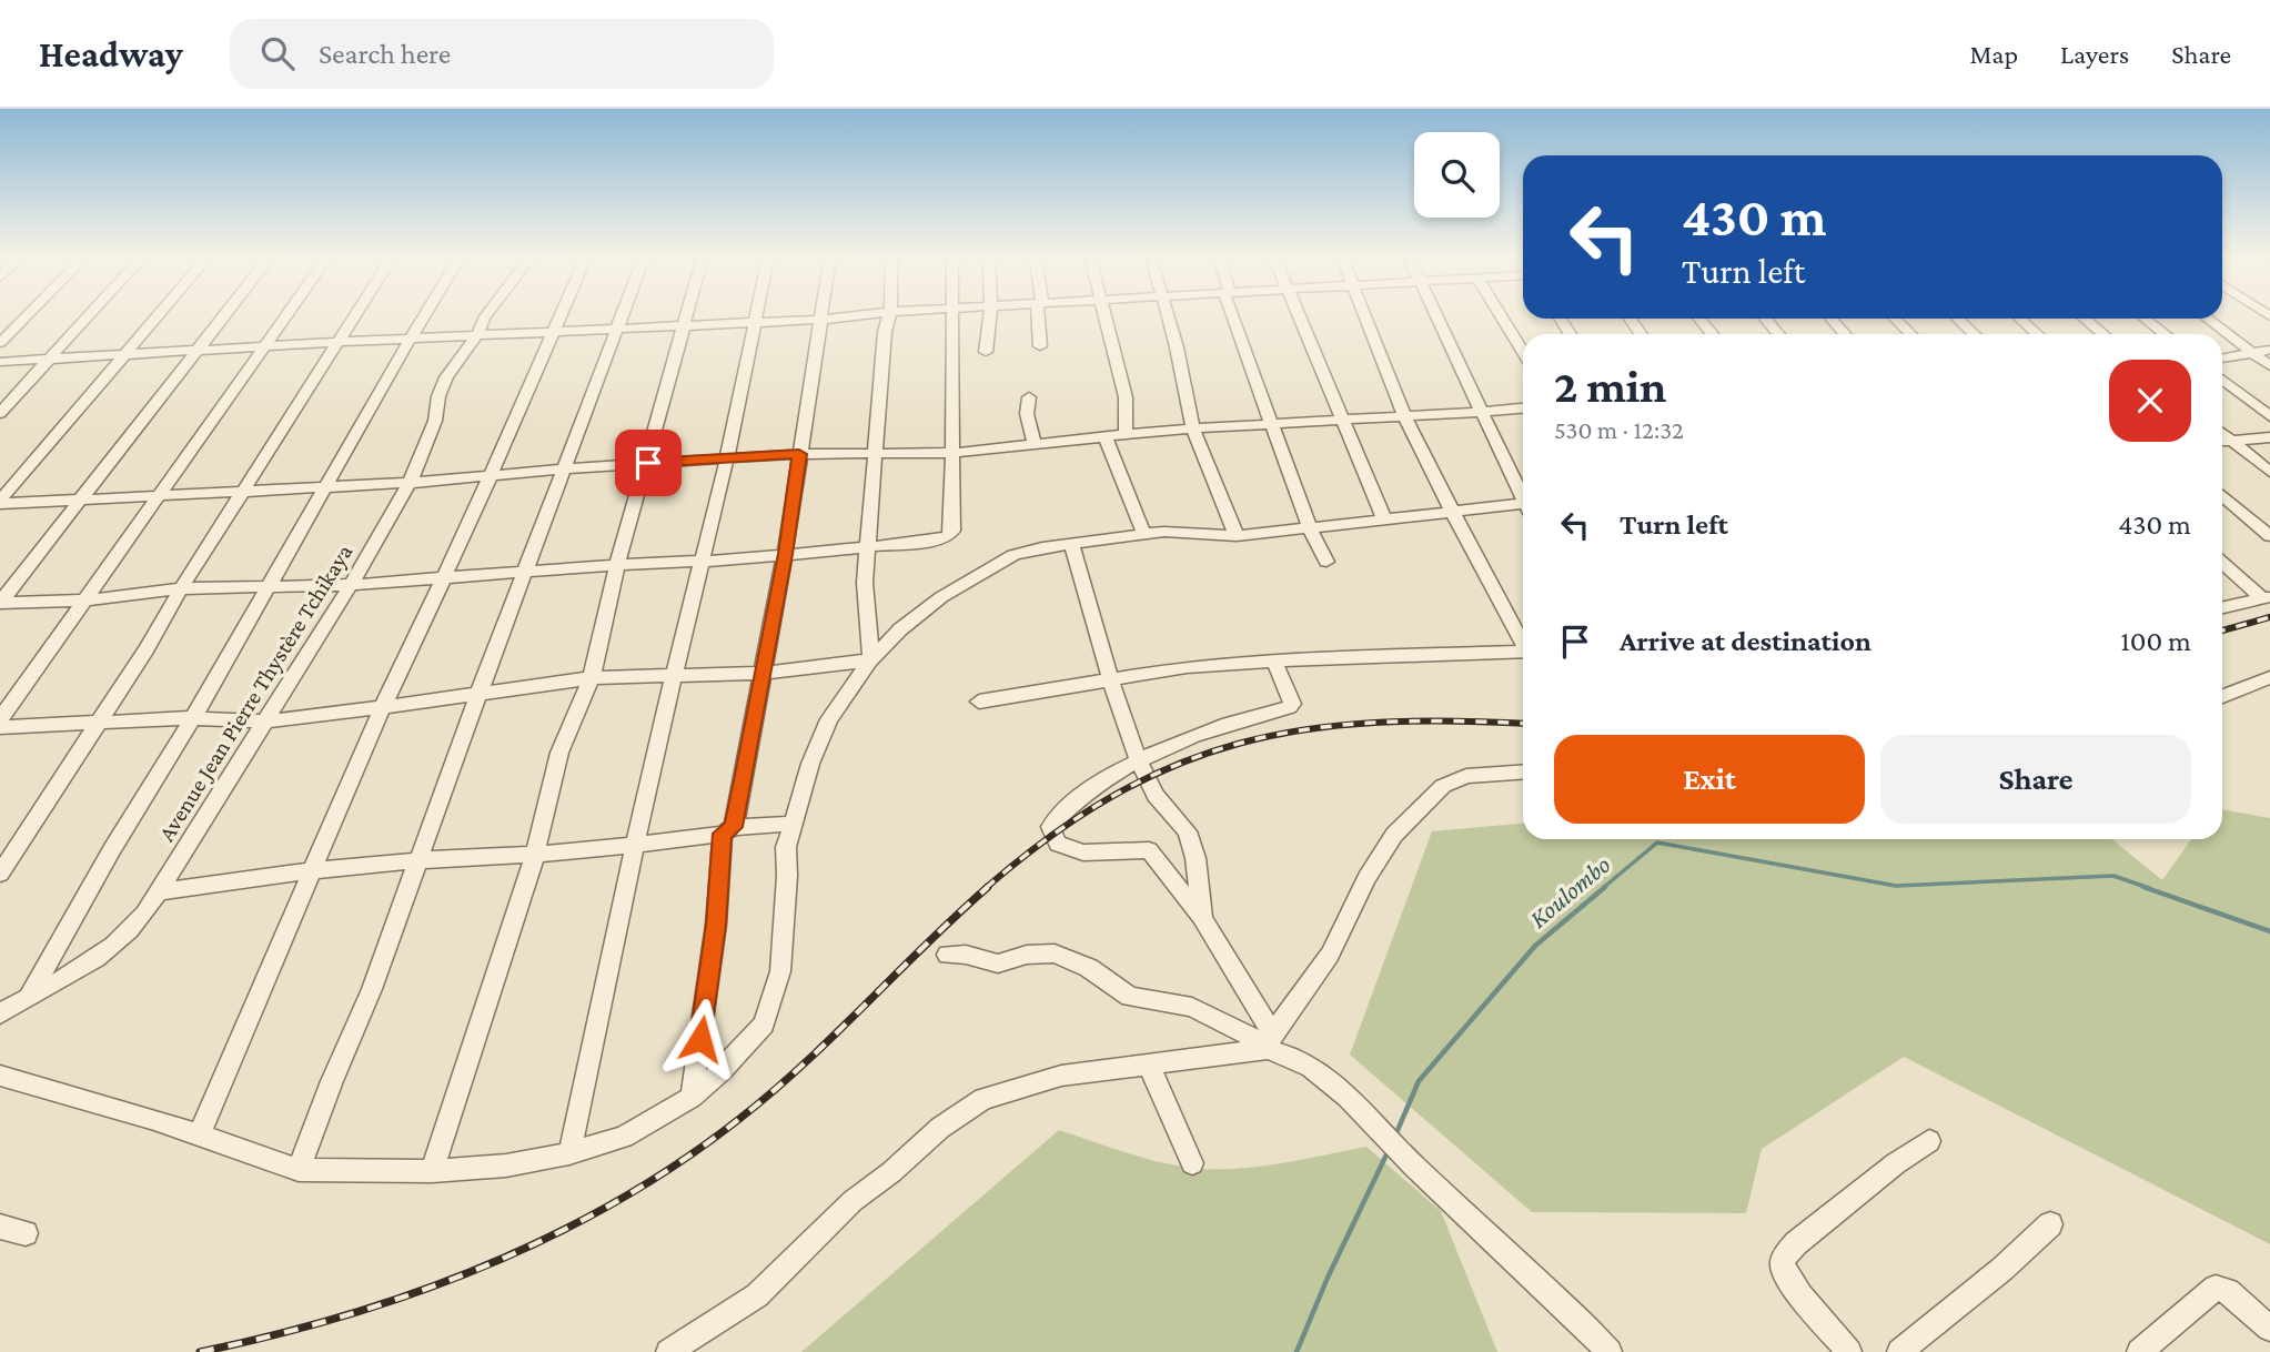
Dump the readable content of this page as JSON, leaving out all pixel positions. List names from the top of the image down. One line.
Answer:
{"streets":{"street":["Avenue Jean Pierre Thystère Tchikaya"]},"water":["Koulombo"],"page":{"header":"Headway","search":"Search here","nav":["Map","Layers","Share"],"turn":["430 m","Turn left"],"heading":["2 min","530 m · 12:32"],"list":[{"name":"Turn left","value":"430 m"},{"name":"Arrive at destination","value":"100 m"}],"buttons":["Exit","Share"]}}
